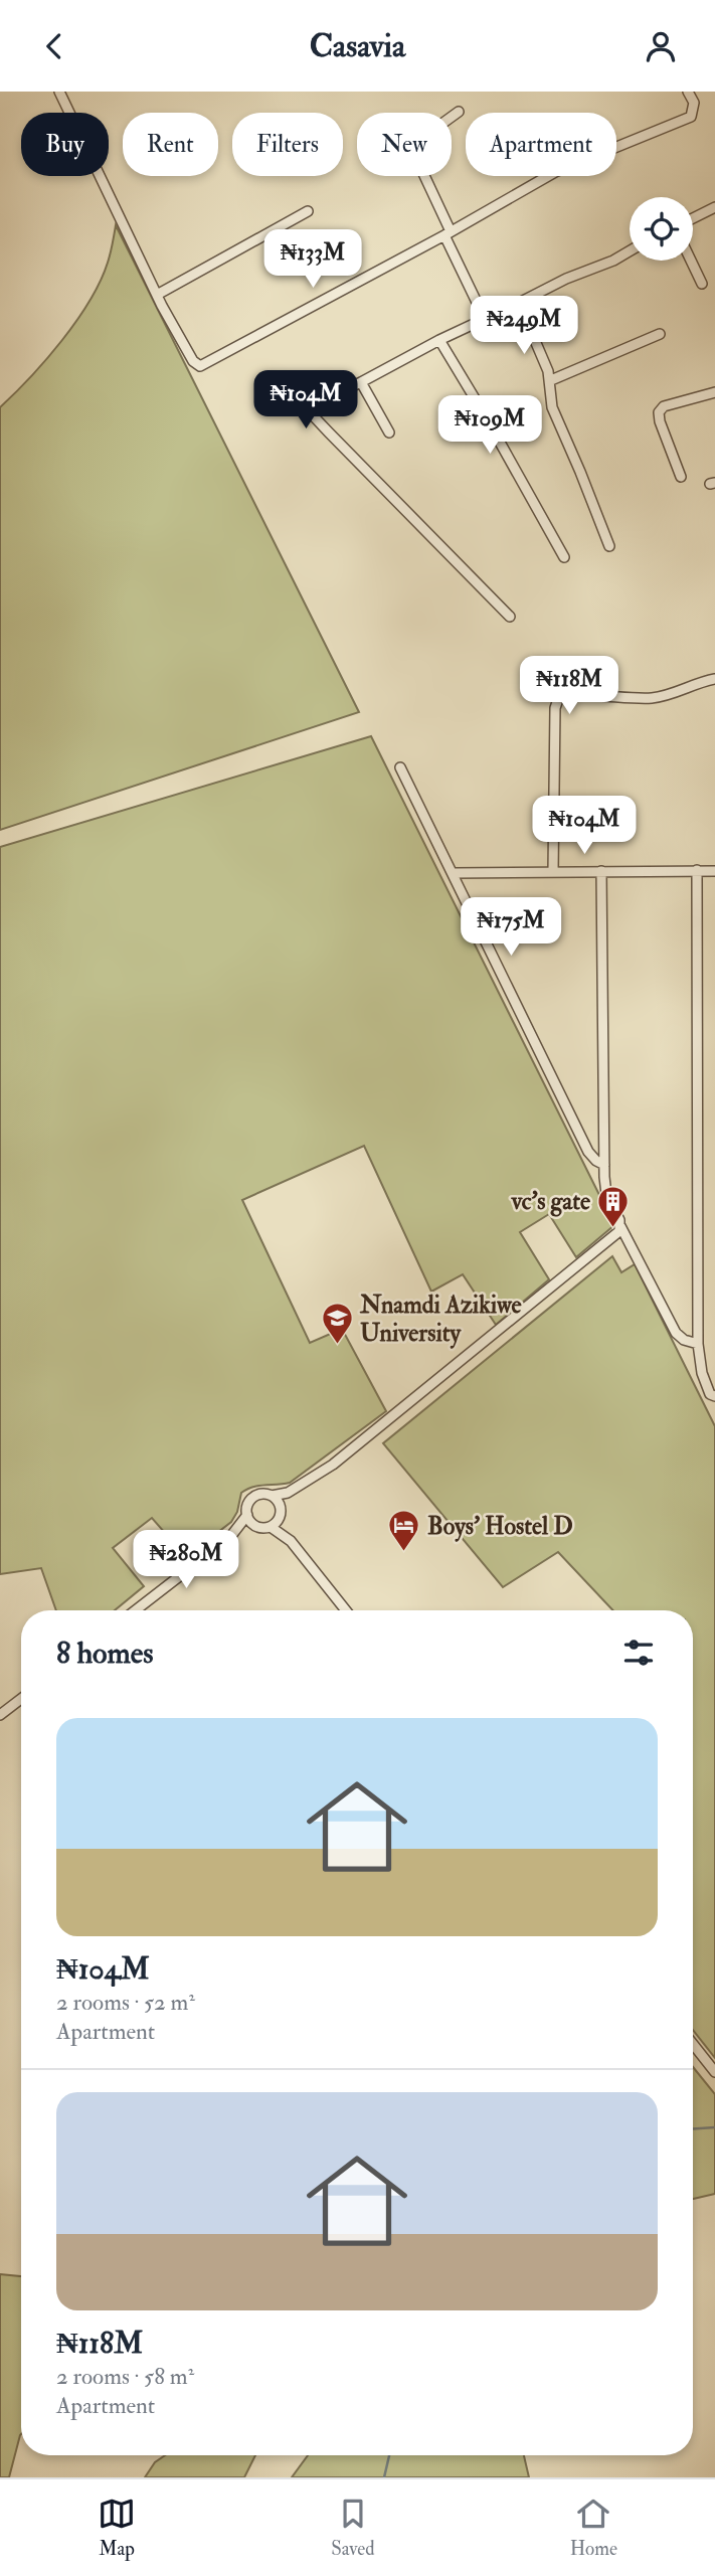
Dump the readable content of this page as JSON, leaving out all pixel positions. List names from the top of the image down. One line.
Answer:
{"places":{"building":["vc's gate"],"school or university":["Nnamdi Azikiwe University"],"hotel":["Boys' Hostel D"]},"page":{"header":"Casavia","chip":["Buy","Rent","Filters","New","Apartment"],"price":["₦133M","₦249M","₦104M","₦109M","₦118M","₦104M","₦175M","₦280M"],"heading":"8 homes","list":[{"name":"₦104M","note":"2 rooms · 52 m² · Apartment"},{"name":"₦118M","note":"2 rooms · 58 m² · Apartment"}],"tabs":["Map","Saved","Home"]}}
